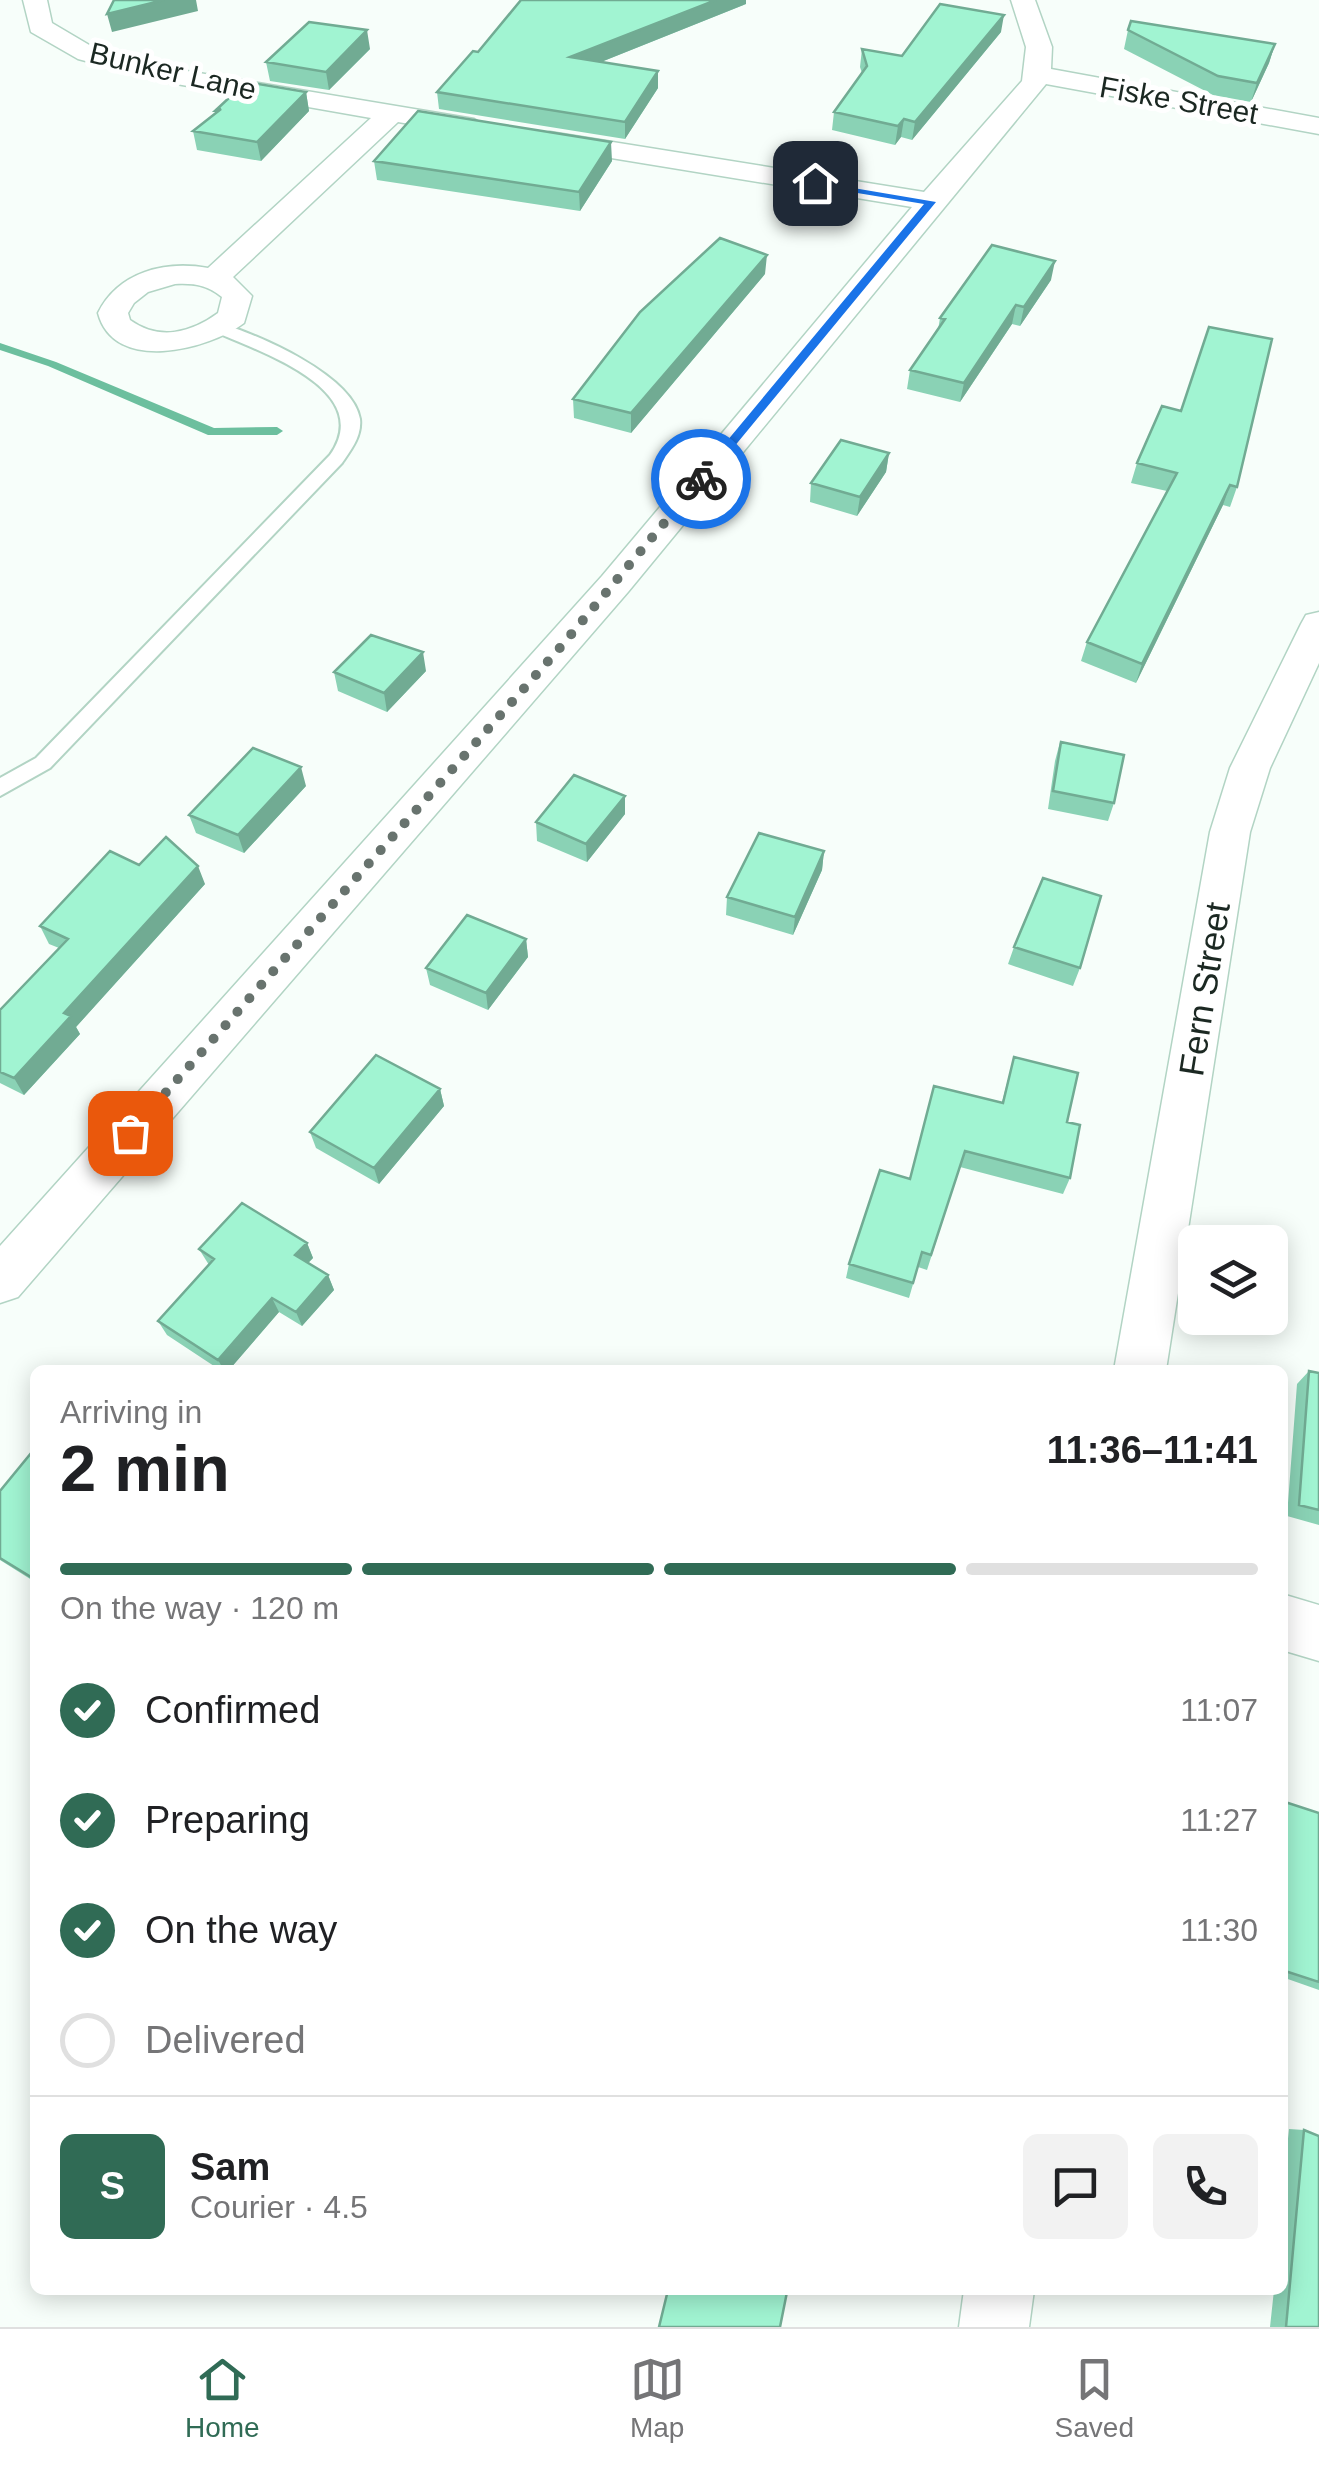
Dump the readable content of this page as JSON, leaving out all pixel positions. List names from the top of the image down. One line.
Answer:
{"streets":{"street":["Bunker Lane","Fiske Street","Fern Street"]},"page":{"heading":["2 min","Arriving in","11:36–11:41"],"panel":["Sam","Courier · 4.5"],"bar":"On the way · 120 m","list":[["Confirmed","11:07"],["Preparing","11:27"],["On the way","11:30"],"Delivered"],"round":"S","tabs":["Home","Map","Saved"]}}
